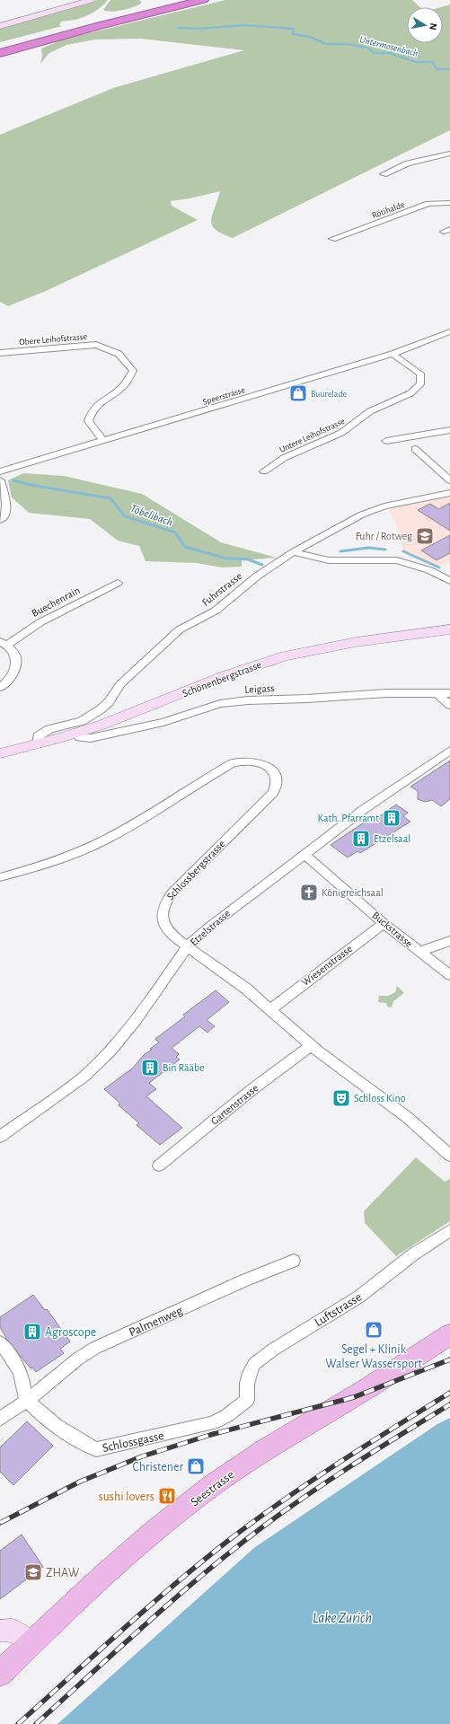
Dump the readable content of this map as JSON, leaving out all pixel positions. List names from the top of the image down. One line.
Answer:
{"streets":{"main road":["Seestrasse"],"street":["Rötihalde","Obere Leihofstrasse","Speerstrasse","Untere Leihofstrasse","Fuhrstrasse","Buechenrain","Schönenbergstrasse","Leigass","Schlossbergstrasse","Etzelstrasse","Buckstrasse","Wiesenstrasse","Gartenstrasse","Luftstrasse","Palmenweg","Schlossgasse"]},"crossings":[["Obere Leihofstrasse","Speerstrasse"],["Speerstrasse","Untere Leihofstrasse"],["Fuhrstrasse","Schönenbergstrasse"],["Schönenbergstrasse","Leigass"],["Schlossbergstrasse","Etzelstrasse"],["Schlossbergstrasse","Wiesenstrasse"],["Schlossbergstrasse","Gartenstrasse"],["Etzelstrasse","Buckstrasse"],["Buckstrasse","Wiesenstrasse"],["Luftstrasse","Schlossgasse"],["Palmenweg","Schlossgasse"]],"water":["Untermosenbach","Töbelibach","Lake Zurich"],"places":{"shop":["Buurelade","Segel + Klinik Walser Wassersport","Christener"],"school or university":["Fuhr / Rotweg","ZHAW"],"building":["Kath. Pfarramt","Etzelsaal","Bin Rääbe","Agroscope"],"church":["Königreichsaal"],"theatre":["Schloss Kino"],"restaurant":["sushi lovers"]},"north":"right"}
